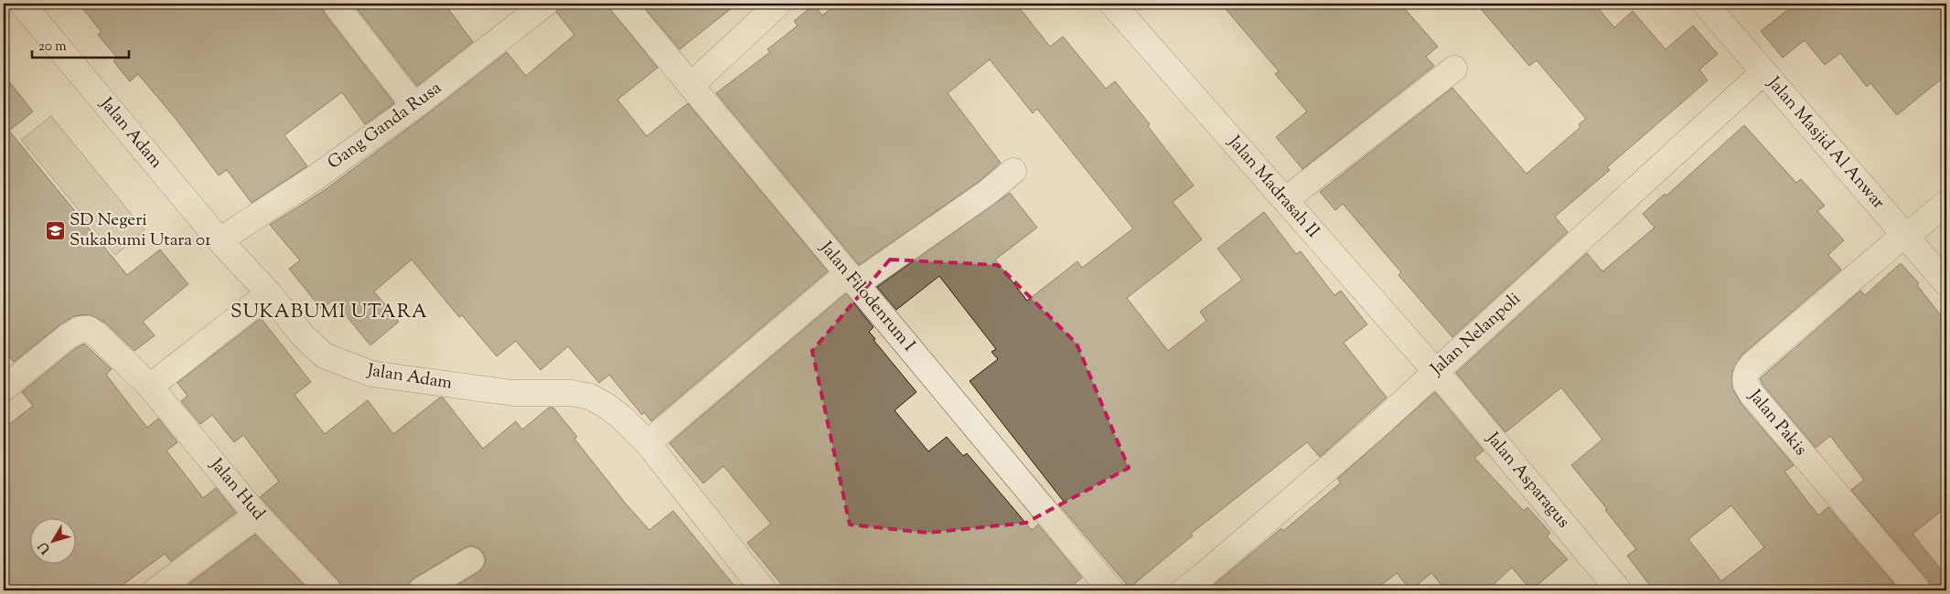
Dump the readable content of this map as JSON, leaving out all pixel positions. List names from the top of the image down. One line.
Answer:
{"streets":{"street":["Gang Ganda Rusa","Jalan Adam","Jalan Masjid Al Anwar","Jalan Madrasah II","Jalan Filodenrum I","Jalan Nelanpoli","Jalan Pakis","Jalan Asparagus","Jalan Hud"]},"crossings":[["Gang Ganda Rusa","Jalan Adam"],["Jalan Masjid Al Anwar","Jalan Nelanpoli"],["Jalan Masjid Al Anwar","Jalan Pakis"],["Jalan Madrasah II","Jalan Nelanpoli"],["Jalan Madrasah II","Jalan Asparagus"],["Jalan Nelanpoli","Jalan Asparagus"]],"districts":["SUKABUMI UTARA"],"places":{"school or university":["SD Negeri Sukabumi Utara 01"]},"scale_bar":"20 m","north":"bottom left"}
